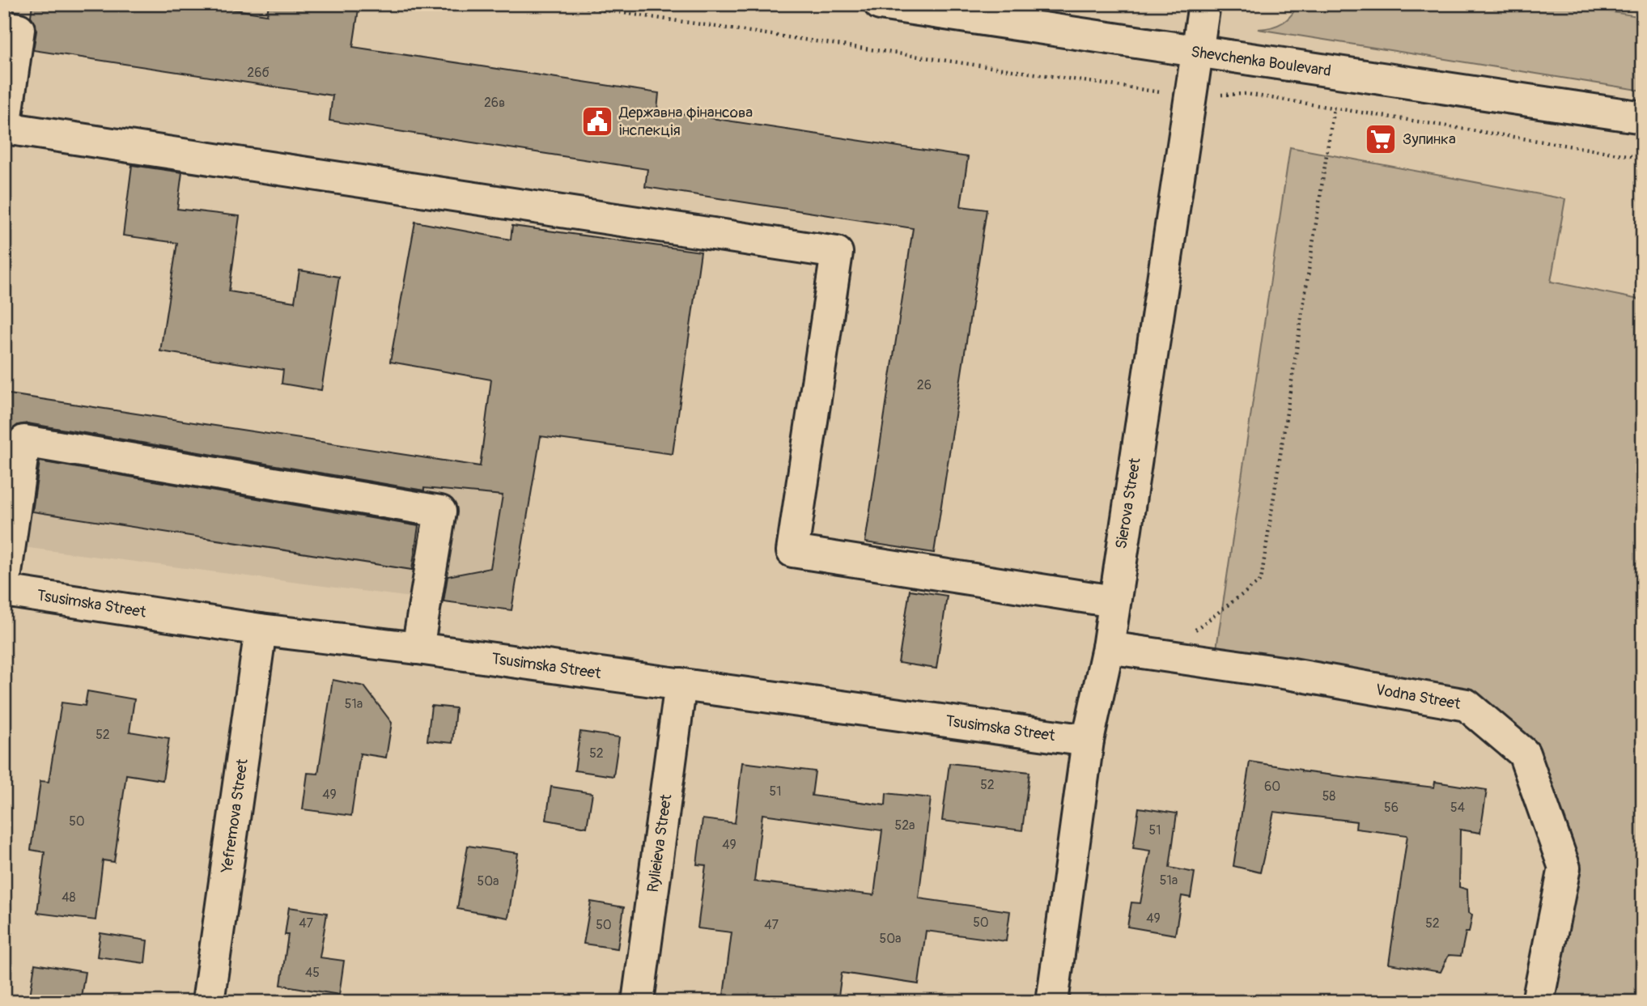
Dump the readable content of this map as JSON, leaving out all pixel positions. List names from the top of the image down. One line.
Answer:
{"streets":{"street":["Shevchenka Boulevard","Sierova Street","Tsusimska Street","Vodna Street","Yefremova Street","Rylieieva Street"]},"crossings":[["Shevchenka Boulevard","Sierova Street"],["Sierova Street","Tsusimska Street"],["Sierova Street","Vodna Street"],["Tsusimska Street","Yefremova Street"],["Tsusimska Street","Rylieieva Street"]],"places":{"public building":["Державна фінансова інспекція"],"supermarket":["Зупинка"]},"house_numbers":["26б","26в","26","51а","52","52","52","60","51","49","58","56","54","50","52а","51","49","51а","50а","48","49","50","47","52","50","47","50а","45"]}
